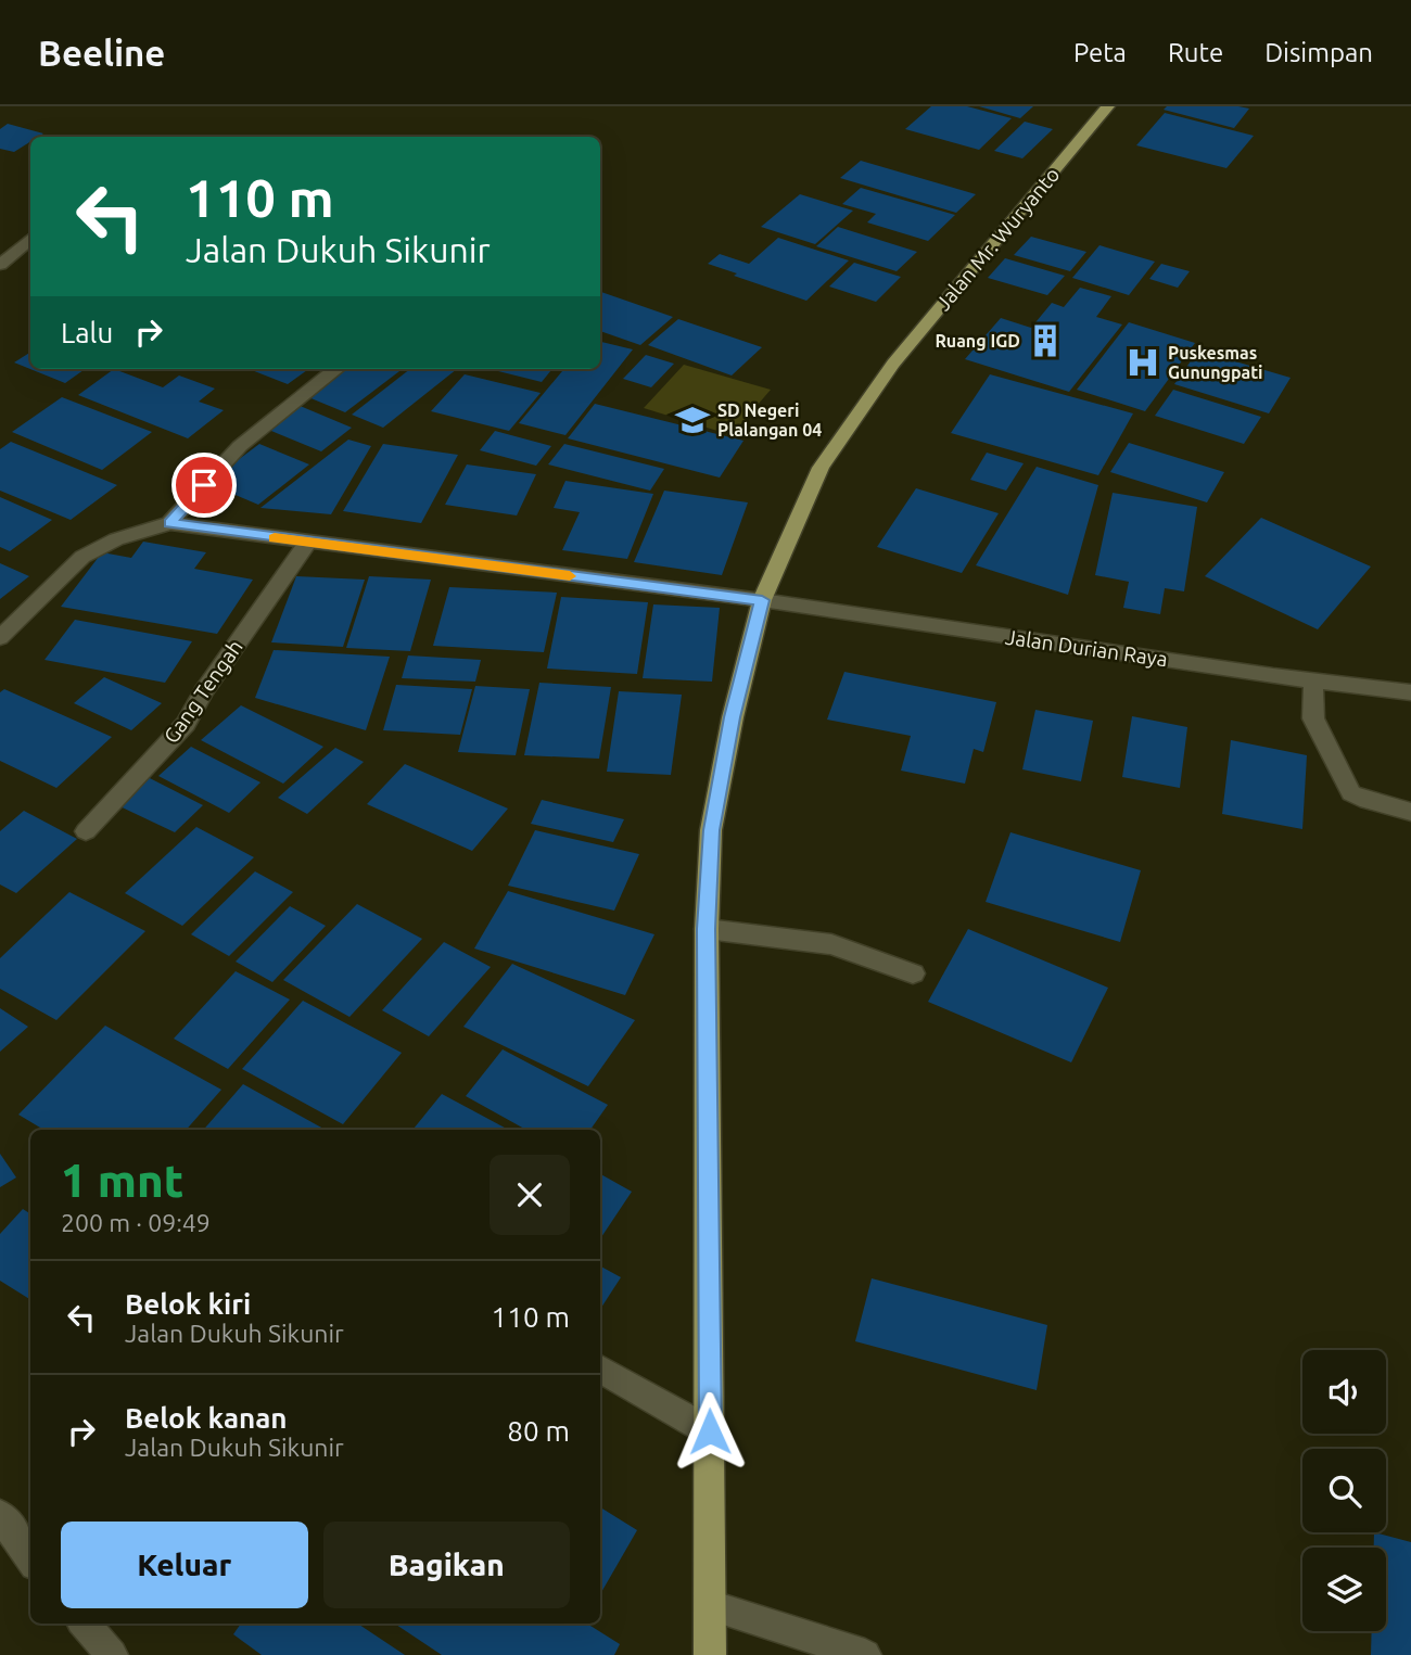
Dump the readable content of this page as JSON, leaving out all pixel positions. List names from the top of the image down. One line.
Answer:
{"streets":{"main road":["Jalan Mr. Wuryanto"],"street":["Jalan Durian Raya","Gang Tengah"]},"crossings":[["Jalan Mr. Wuryanto","Jalan Durian Raya"],["Jalan Durian Raya","Gang Tengah"]],"places":{"building":["Ruang IGD"],"hospital":["Puskesmas Gunungpati"],"school or university":["SD Negeri Plalangan 04"]},"page":{"header":"Beeline","nav":["Peta","Rute","Disimpan"],"turn":["110 m","Jalan Dukuh Sikunir"],"then":"Lalu","heading":["1 mnt","200 m · 09:49"],"list":[{"name":"Belok kiri","note":"Jalan Dukuh Sikunir","value":"110 m"},{"name":"Belok kanan","note":"Jalan Dukuh Sikunir","value":"80 m"}],"buttons":["Keluar","Bagikan"]}}
